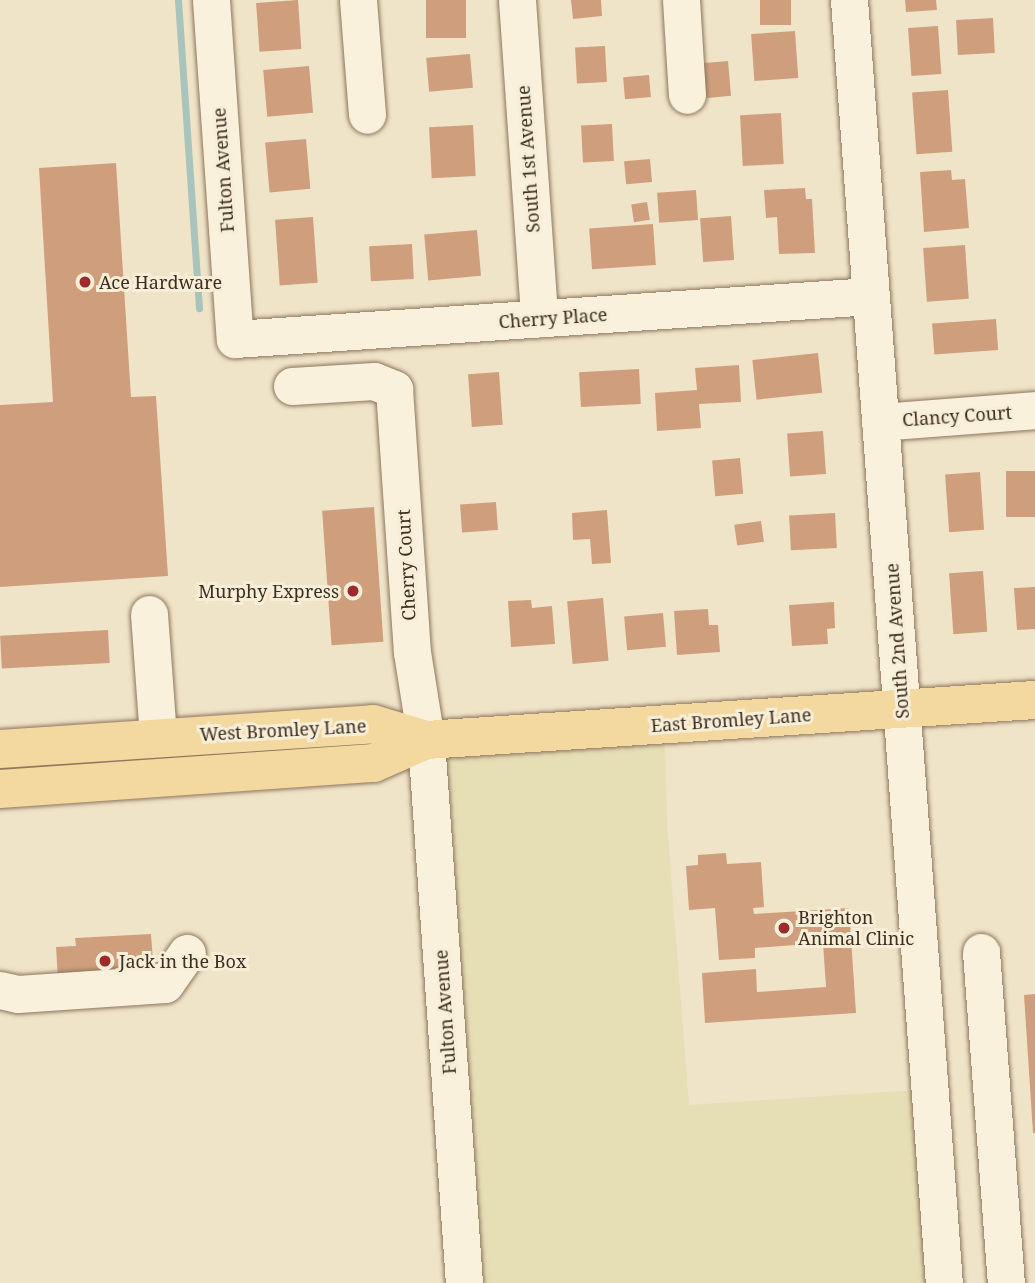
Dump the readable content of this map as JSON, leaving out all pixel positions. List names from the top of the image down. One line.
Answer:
{"streets":{"main road":["East Bromley Lane","West Bromley Lane"],"street":["South 1st Avenue","Fulton Avenue","Cherry Place","Clancy Court","Cherry Court","South 2nd Avenue"]},"crossings":[["South 1st Avenue","Cherry Place"],["Fulton Avenue","Cherry Place"],["Fulton Avenue","Cherry Court"],["Fulton Avenue","East Bromley Lane"],["Fulton Avenue","West Bromley Lane"],["Cherry Place","South 2nd Avenue"],["Clancy Court","South 2nd Avenue"],["Cherry Court","East Bromley Lane"],["Cherry Court","West Bromley Lane"],["South 2nd Avenue","East Bromley Lane"],["East Bromley Lane","West Bromley Lane"]],"places":["Ace Hardware","Murphy Express","Brighton Animal Clinic","Jack in the Box"]}
